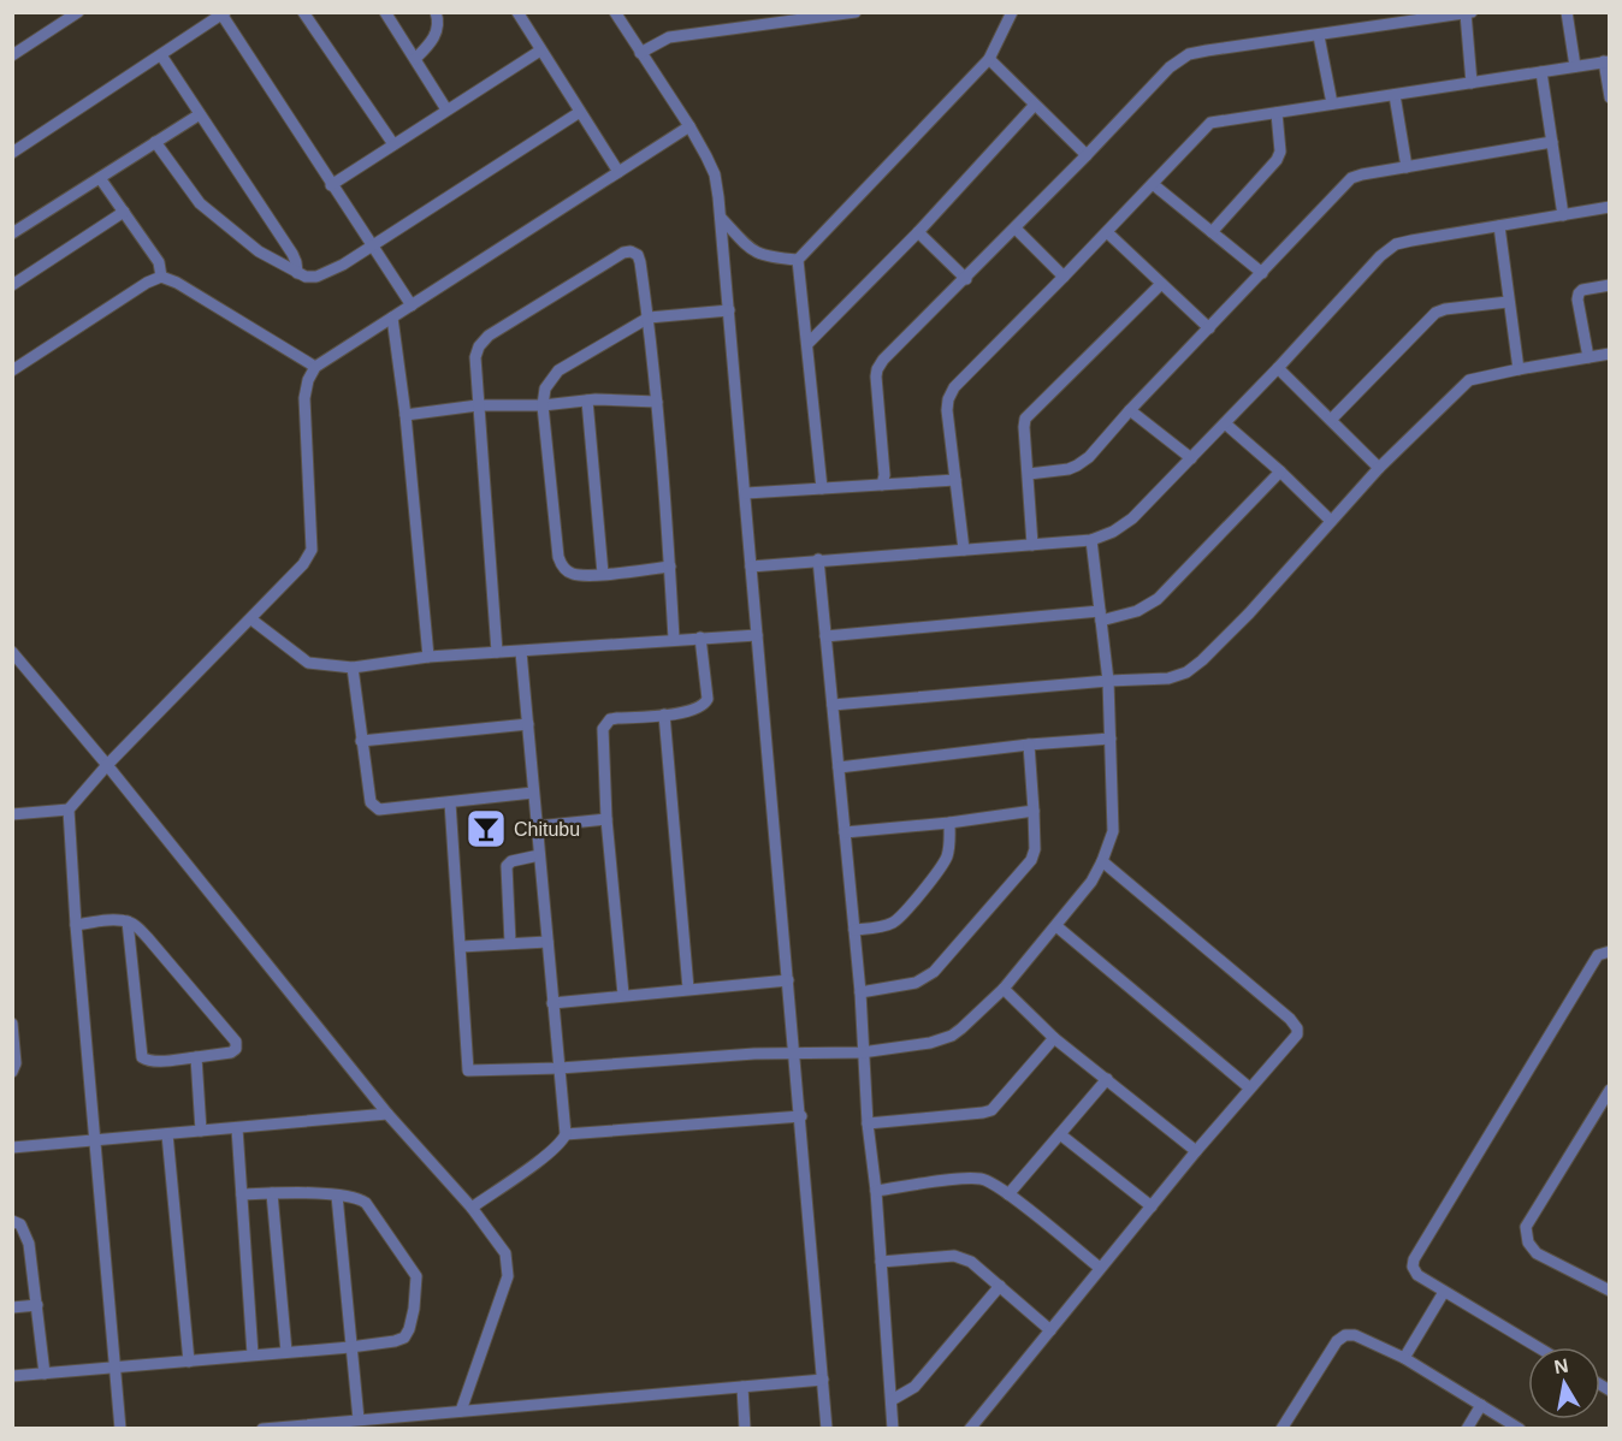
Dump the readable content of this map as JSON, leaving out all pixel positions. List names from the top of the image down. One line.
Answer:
{"places":{"bar":["Chitubu"]},"north":"top"}
